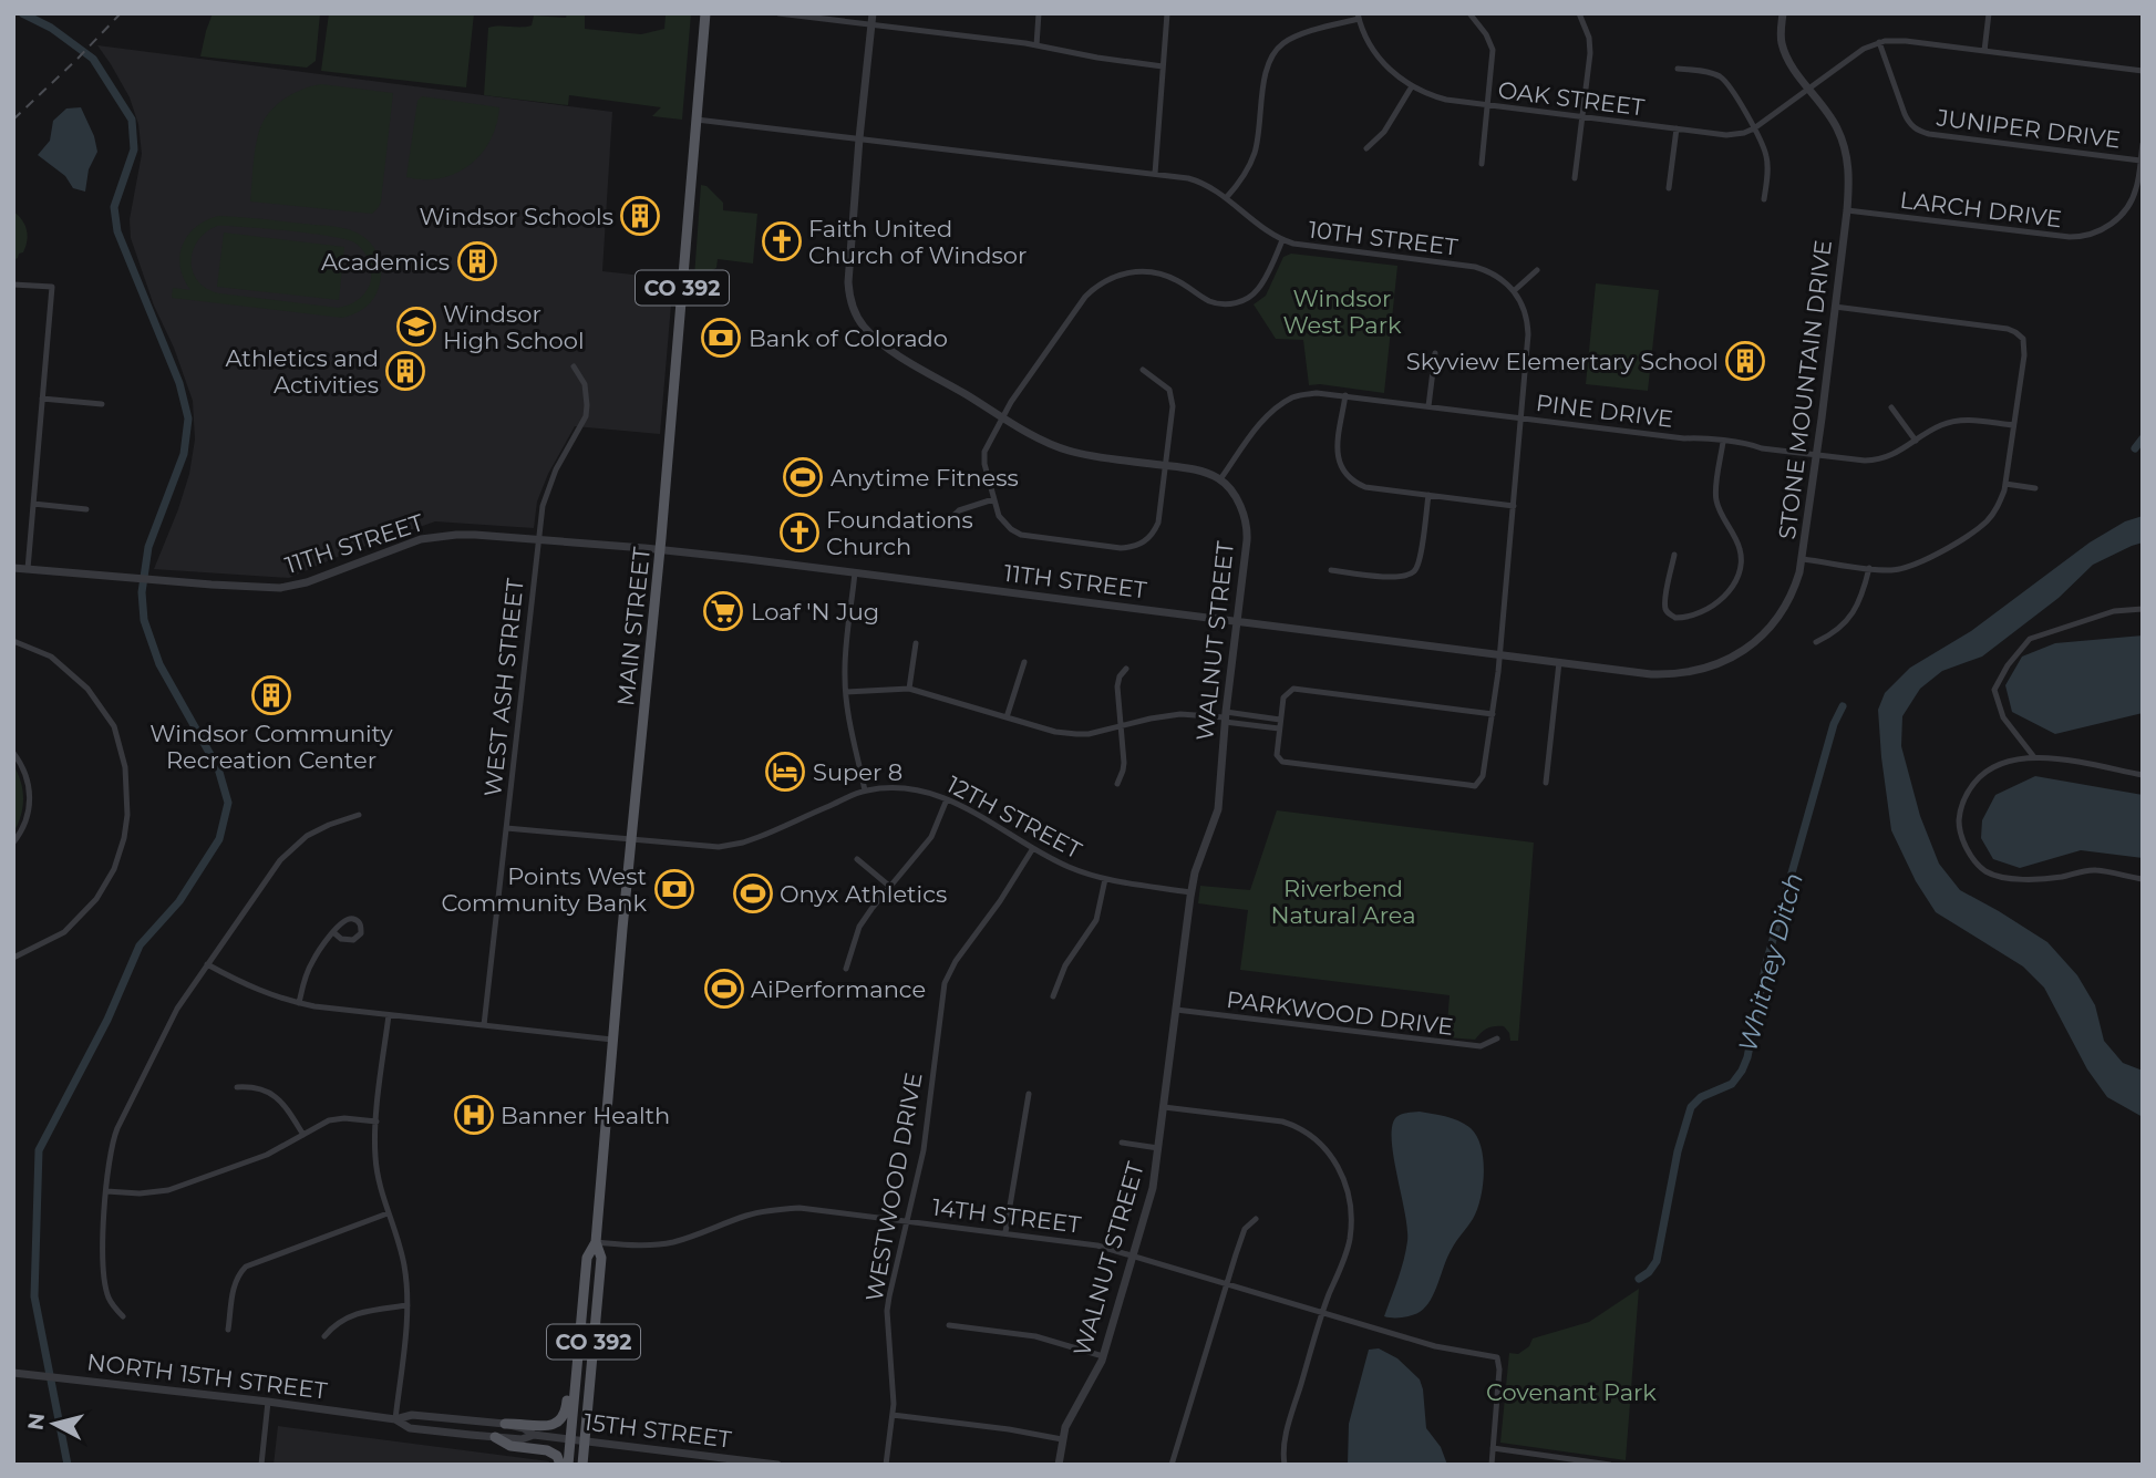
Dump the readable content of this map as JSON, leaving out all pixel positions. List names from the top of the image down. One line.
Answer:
{"streets":{"main road":["CO 392","MAIN STREET"],"street":["OAK STREET","JUNIPER DRIVE","LARCH DRIVE","10TH STREET","STONE MOUNTAIN DRIVE","PINE DRIVE","11TH STREET","WALNUT STREET","WEST ASH STREET","12TH STREET","PARKWOOD DRIVE","WESTWOOD DRIVE","14TH STREET","NORTH 15TH STREET","15TH STREET"]},"crossings":[["OAK STREET","JUNIPER DRIVE"],["OAK STREET","STONE MOUNTAIN DRIVE"],["JUNIPER DRIVE","LARCH DRIVE"],["LARCH DRIVE","STONE MOUNTAIN DRIVE"],["10TH STREET","MAIN STREET"],["STONE MOUNTAIN DRIVE","PINE DRIVE"],["STONE MOUNTAIN DRIVE","11TH STREET"],["PINE DRIVE","WALNUT STREET"],["11TH STREET","MAIN STREET"],["11TH STREET","WALNUT STREET"],["11TH STREET","WEST ASH STREET"],["MAIN STREET","12TH STREET"],["MAIN STREET","14TH STREET"],["MAIN STREET","15TH STREET"],["WALNUT STREET","12TH STREET"],["WALNUT STREET","PARKWOOD DRIVE"],["WALNUT STREET","14TH STREET"],["WEST ASH STREET","12TH STREET"],["12TH STREET","WESTWOOD DRIVE"],["WESTWOOD DRIVE","14TH STREET"],["NORTH 15TH STREET","15TH STREET"]],"water":["Whitney Ditch"],"parks":["Windsor West Park","Riverbend Natural Area","Covenant Park"],"places":{"building":["Windsor Schools","Academics","Skyview Elemertary School","Athletics and Activities","Windsor Community Recreation Center"],"church":["Faith United Church of Windsor","Foundations Church"],"school or university":["Windsor High School"],"bank":["Bank of Colorado","Points West Community Bank"],"sports":["Anytime Fitness","Onyx Athletics","AiPerformance"],"supermarket":["Loaf 'N Jug"],"hotel":["Super 8"],"hospital":["Banner Health"]},"north":"left"}
